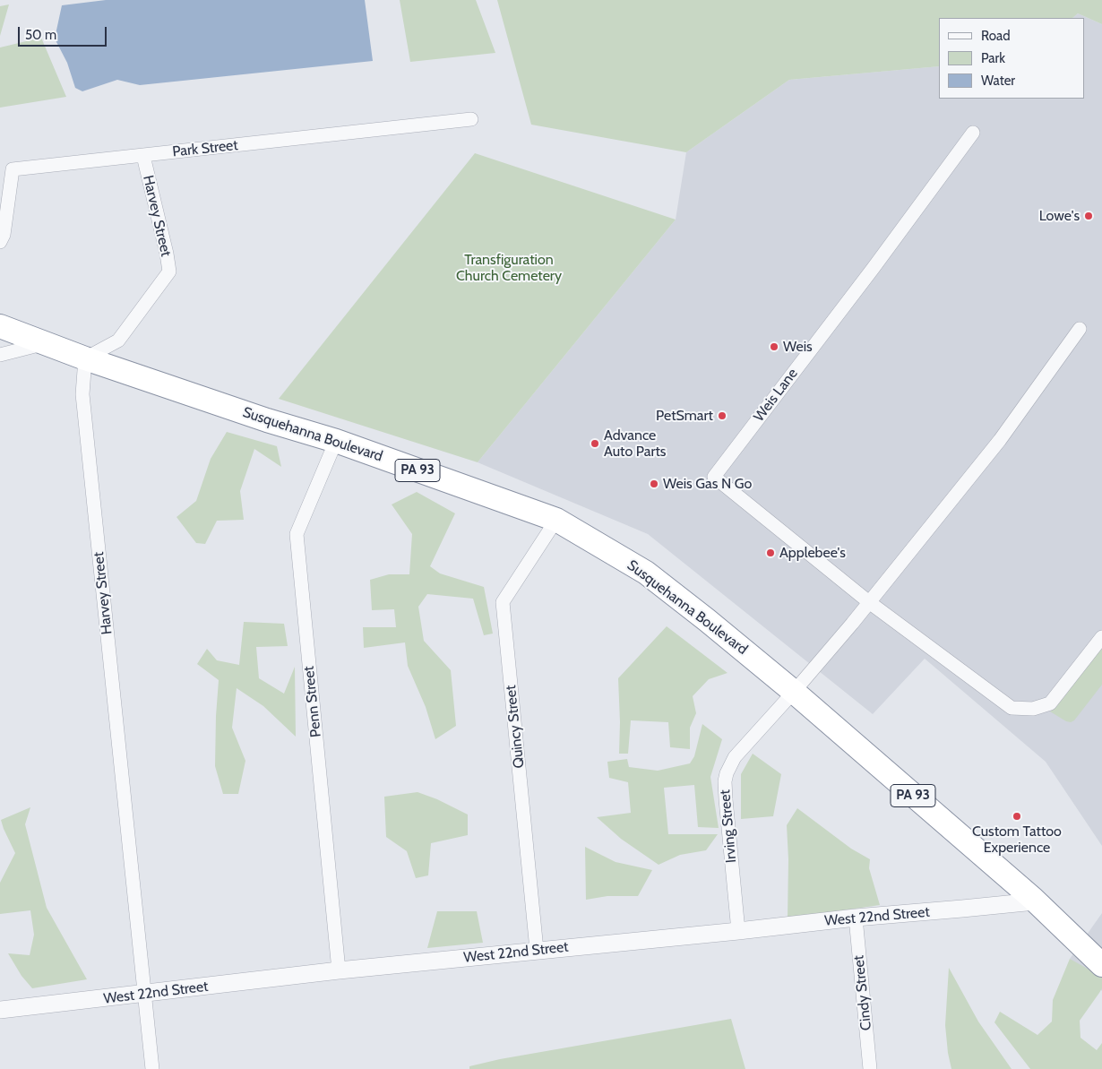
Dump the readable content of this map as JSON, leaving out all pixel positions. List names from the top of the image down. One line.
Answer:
{"streets":{"highway":["Susquehanna Boulevard","PA 93"],"street":["Park Street","Harvey Street","Weis Lane","Penn Street","Quincy Street","Irving Street","West 22nd Street","Cindy Street"]},"crossings":[["Park Street","Harvey Street"],["Harvey Street","Susquehanna Boulevard"],["Harvey Street","West 22nd Street"],["Susquehanna Boulevard","Penn Street"],["Susquehanna Boulevard","Quincy Street"],["Susquehanna Boulevard","Irving Street"],["Susquehanna Boulevard","West 22nd Street"],["Penn Street","West 22nd Street"],["Quincy Street","West 22nd Street"],["Irving Street","West 22nd Street"],["West 22nd Street","Cindy Street"]],"parks":["Transfiguration Church Cemetery"],"places":["Lowe's","Weis","PetSmart","Advance Auto Parts","Weis Gas N Go","Applebee's","Custom Tattoo Experience"],"legend":["Road","Park","Water"],"scale_bar":"50 m"}
